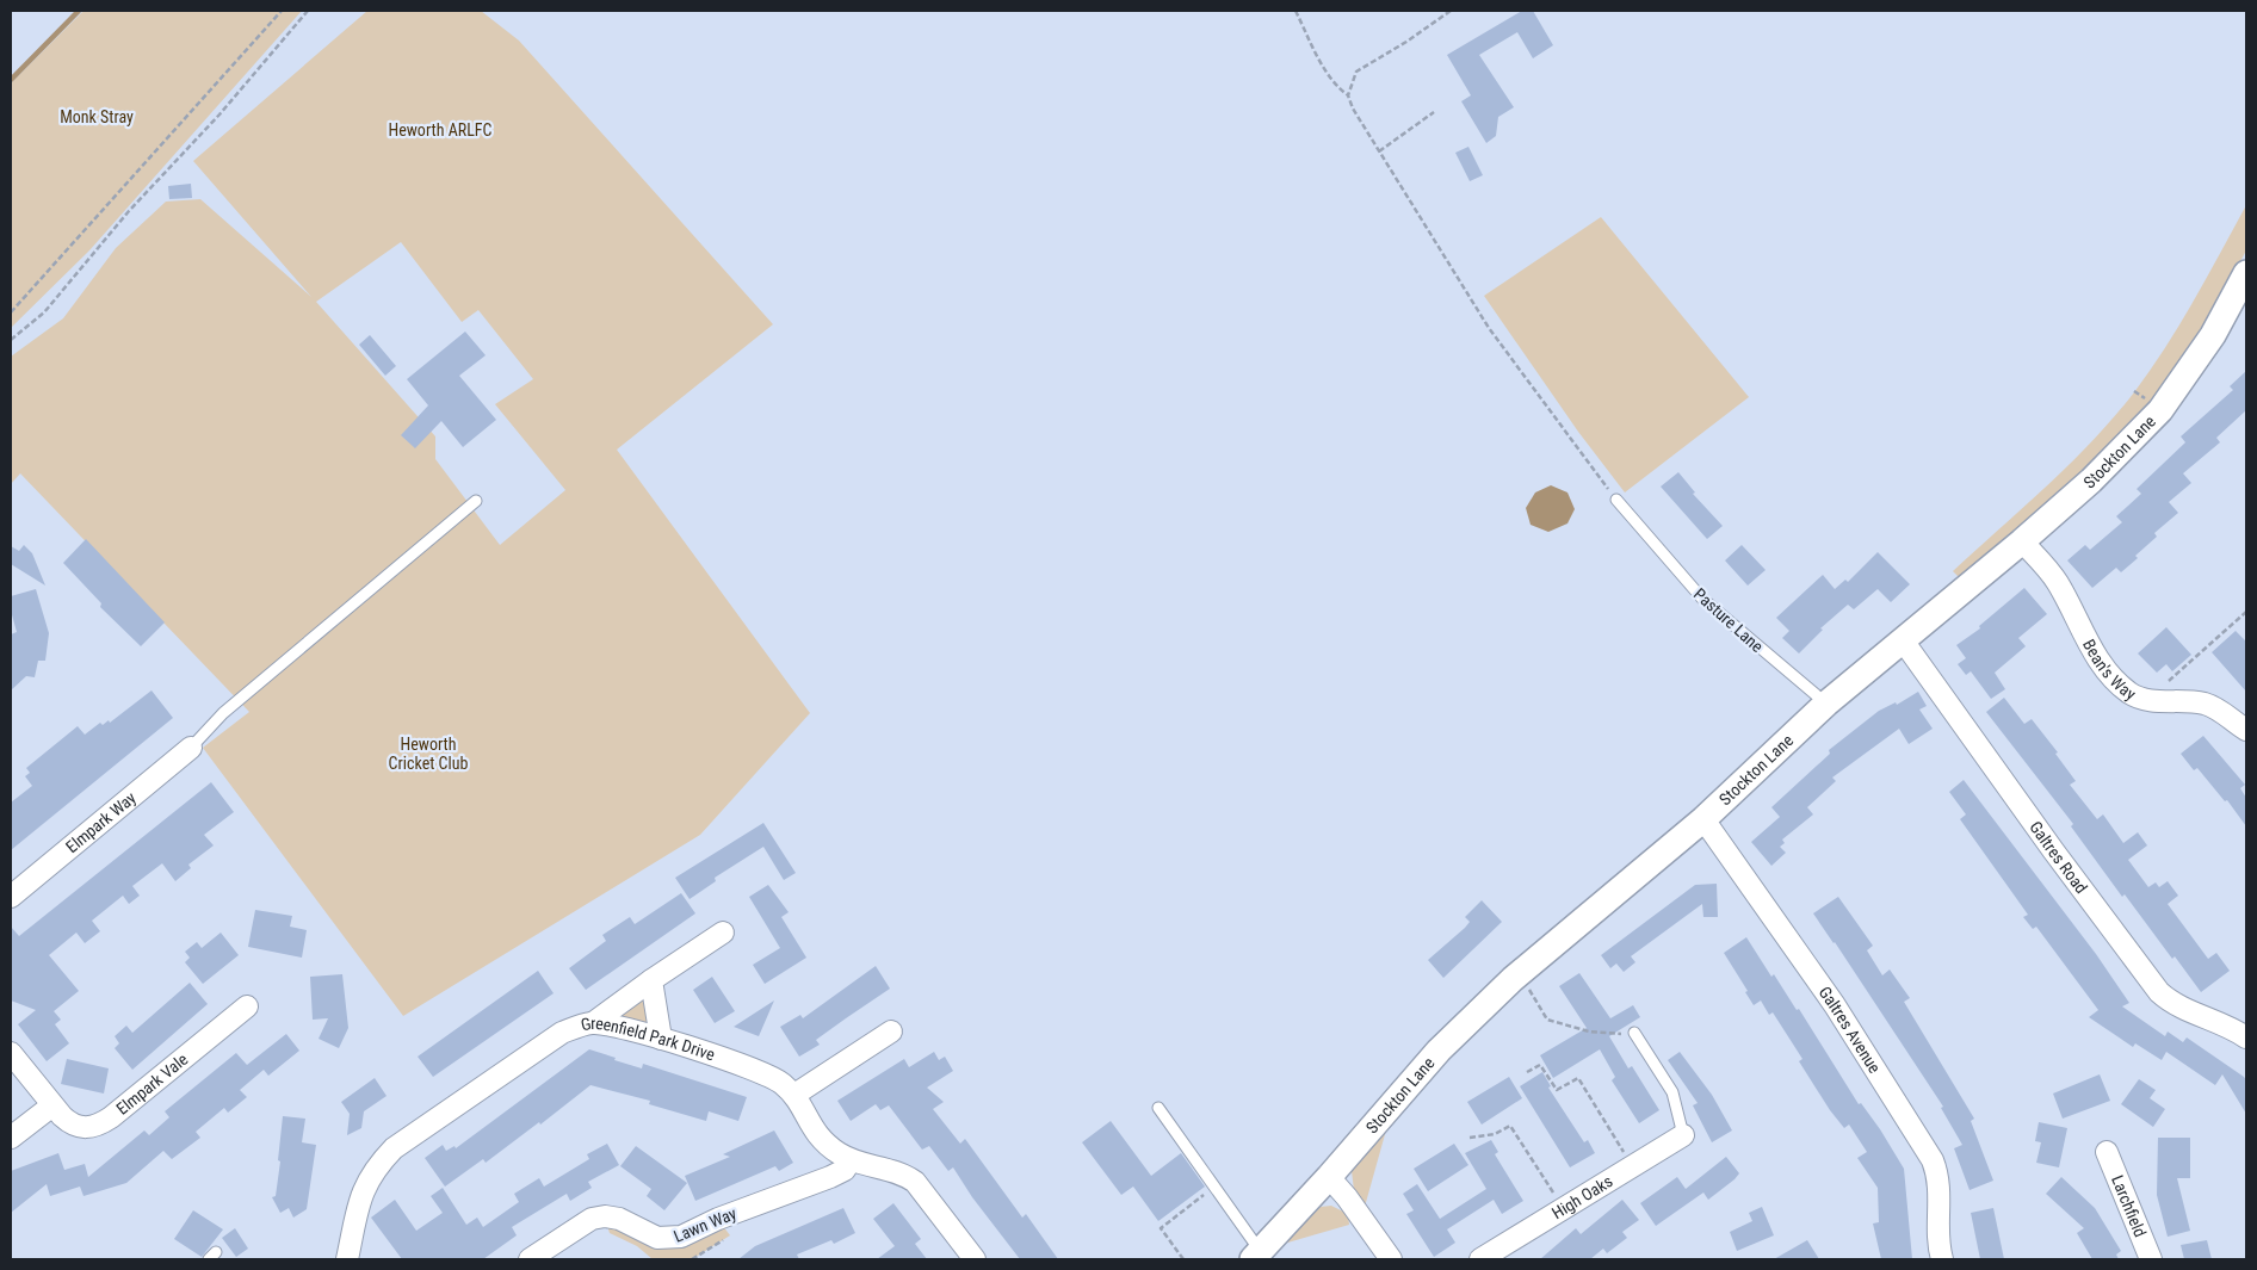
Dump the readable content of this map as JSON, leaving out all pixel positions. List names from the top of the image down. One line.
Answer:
{"streets":{"street":["Stockton Lane","Bean's Way","Elmpark Way","Galtres Road","Galtres Avenue","Greenfield Park Drive","Elmpark Vale","High Oaks","Larchfield","Lawn Way"],"lane":["Pasture Lane"]},"crossings":[["Stockton Lane","Pasture Lane"],["Stockton Lane","Bean's Way"],["Stockton Lane","Galtres Road"],["Stockton Lane","Galtres Avenue"],["Greenfield Park Drive","Lawn Way"]],"parks":["Monk Stray","Heworth ARLFC","Heworth Cricket Club"]}
